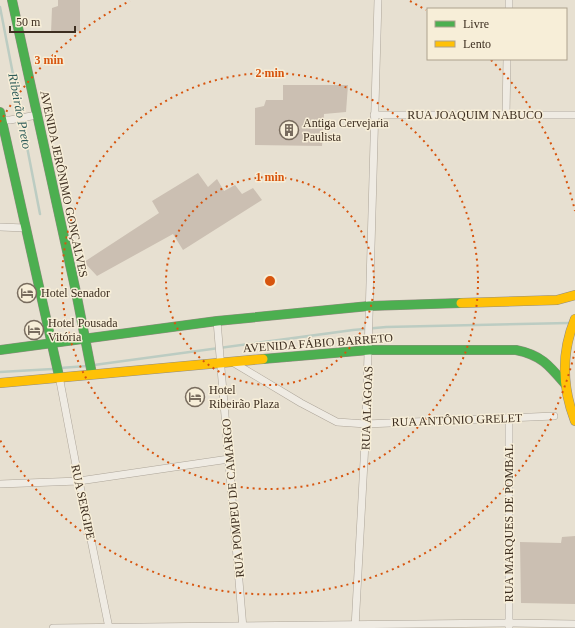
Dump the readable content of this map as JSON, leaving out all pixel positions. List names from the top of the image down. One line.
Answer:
{"streets":{"main road":["AVENIDA JERÔNIMO GONÇALVES","AVENIDA FÁBIO BARRETO"],"street":["RUA JOAQUIM NABUCO","RUA ALAGOAS","RUA ANTÔNIO GRELET","RUA POMPEU DE CAMARGO","RUA SERGIPE","RUA MARQUES DE POMBAL"]},"crossings":[["RUA JOAQUIM NABUCO","RUA ALAGOAS"],["AVENIDA JERÔNIMO GONÇALVES","AVENIDA FÁBIO BARRETO"],["AVENIDA FÁBIO BARRETO","RUA ALAGOAS"],["AVENIDA FÁBIO BARRETO","RUA ANTÔNIO GRELET"],["AVENIDA FÁBIO BARRETO","RUA POMPEU DE CAMARGO"],["AVENIDA FÁBIO BARRETO","RUA SERGIPE"],["RUA ALAGOAS","RUA ANTÔNIO GRELET"],["RUA ANTÔNIO GRELET","RUA MARQUES DE POMBAL"]],"water":["Ribeirão Preto"],"places":{"building":["Antiga Cervejaria Paulista"],"hotel":["Hotel Senador","Hotel Pousada Vitória","Hotel Ribeirão Plaza"]},"legend":["Livre","Lento"],"scale_bar":"50 m","rings":["3 min","2 min","1 min"]}
